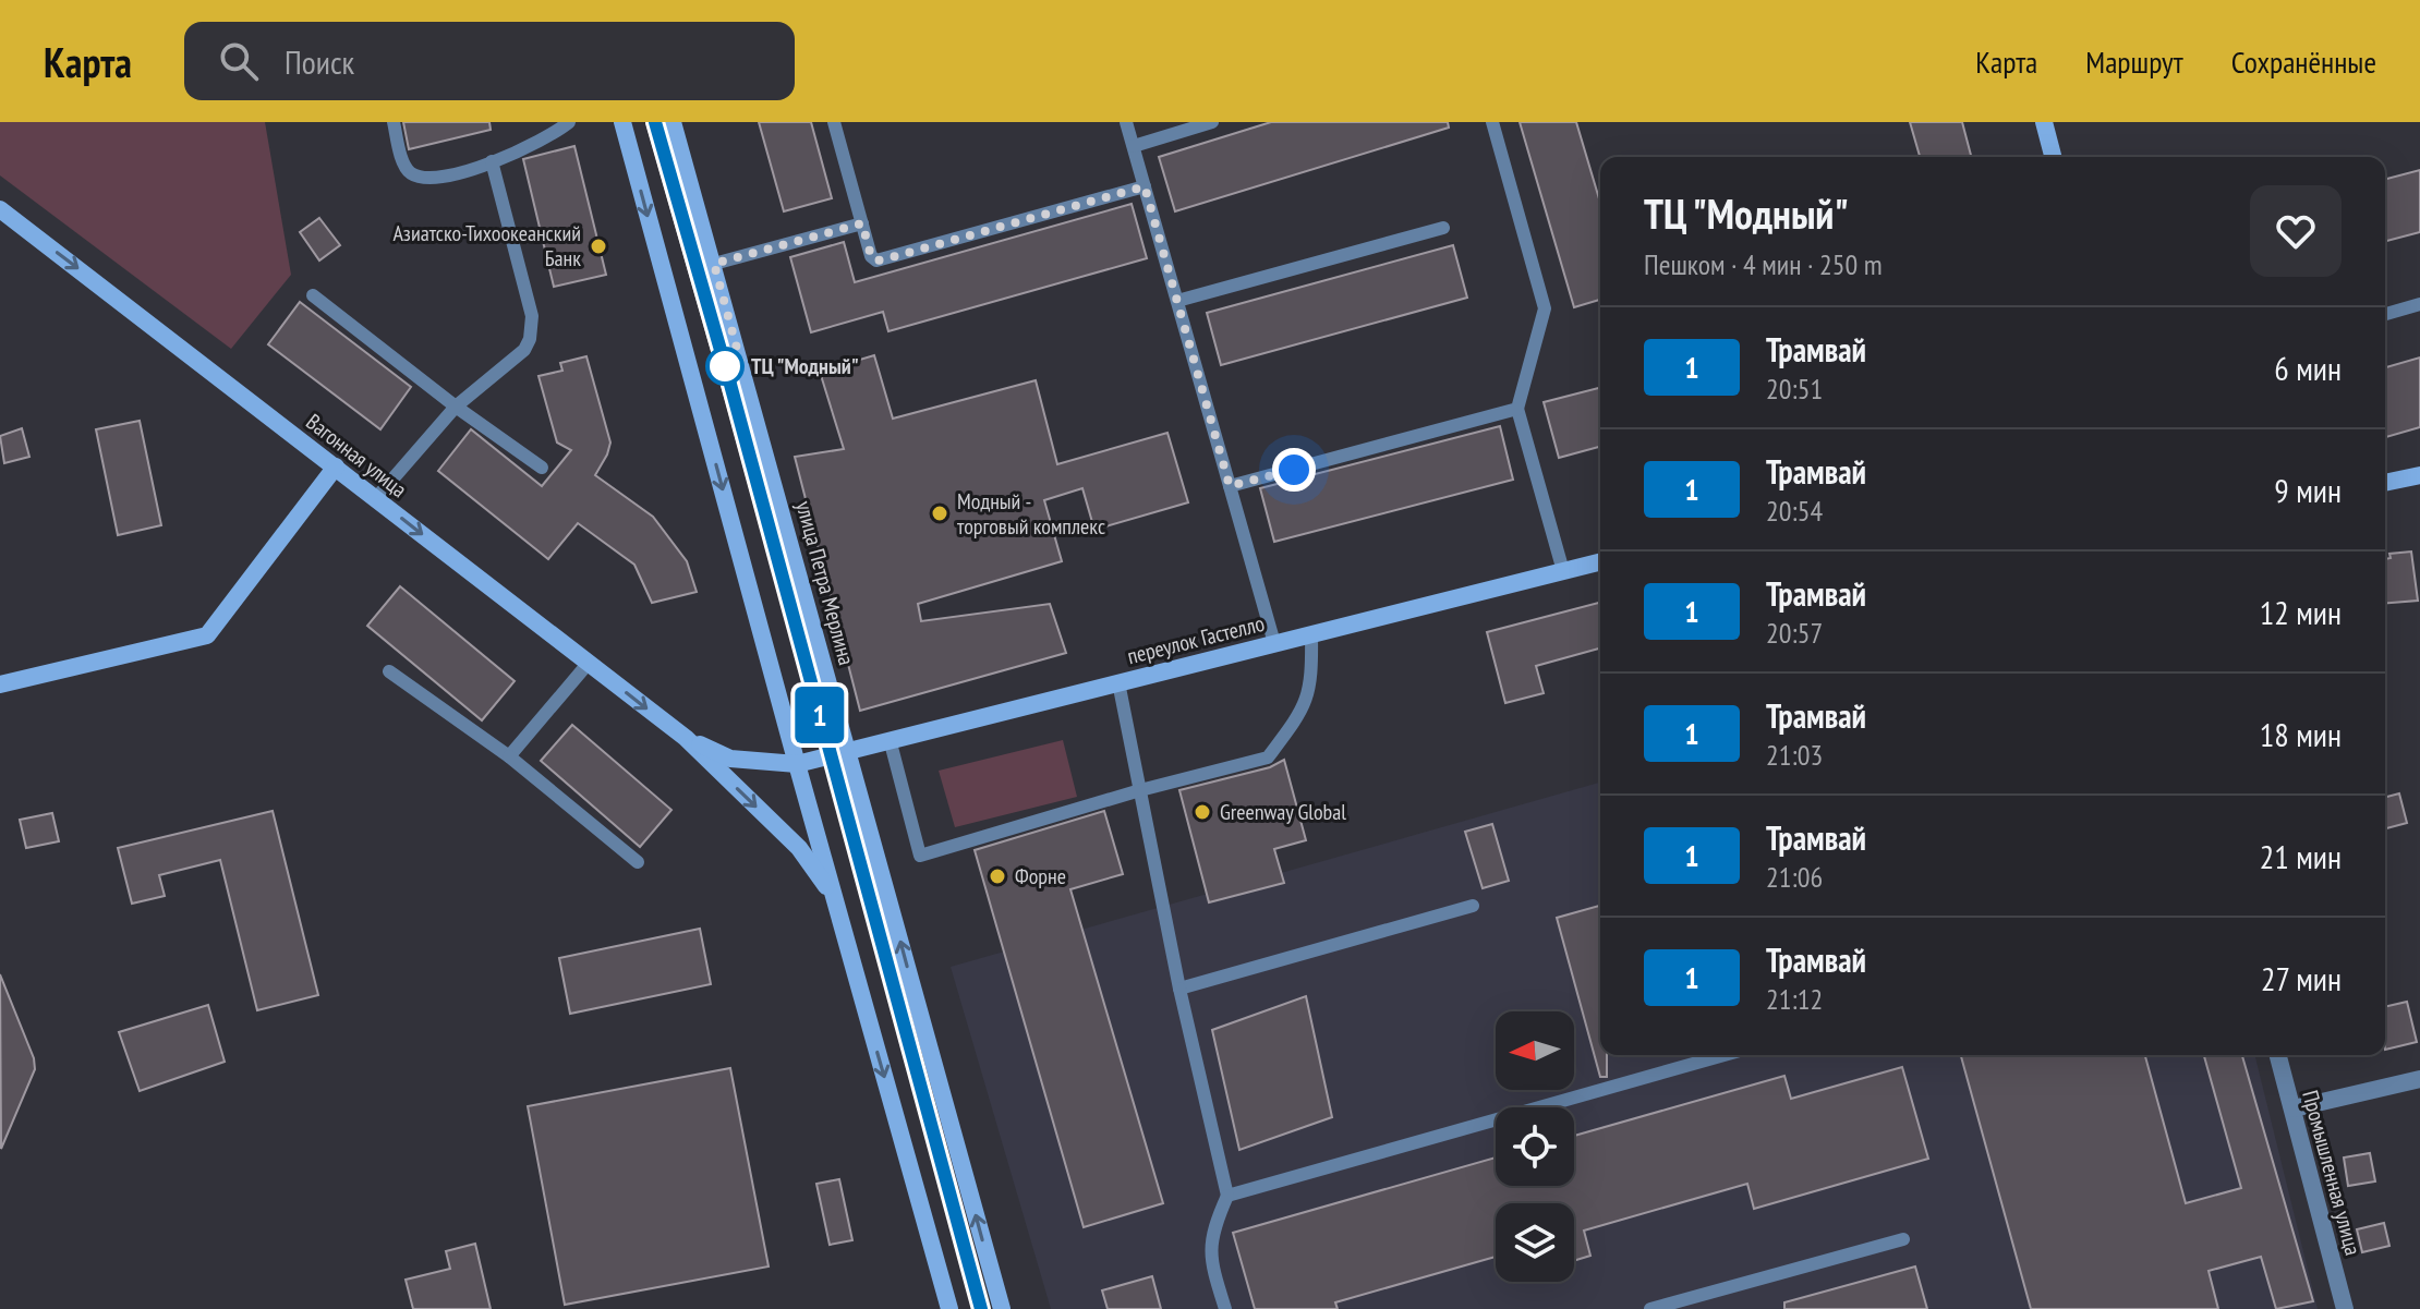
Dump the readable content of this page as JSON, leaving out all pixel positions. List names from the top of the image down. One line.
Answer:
{"streets":{"main road":["Вагонная улица","улица Петра Мерлина","переулок Гастелло"],"street":["Промышленная улица"]},"crossings":[["Вагонная улица","переулок Гастелло"],["улица Петра Мерлина","переулок Гастелло"]],"one_way":["Вагонная улица"],"places":["Азиатско-Тихоокеанский Банк","ТЦ \"Модный\"","Модный - торговый комплекс","Greenway Global","Форне"],"lines":["tram line 1"],"north":"left","page":{"header":"Карта","search":"Поиск","nav":["Карта","Маршрут","Сохранённые"],"on_map":"1","heading":["ТЦ \"Модный\"","Пешком · 4 мин · 250 m"],"list":[{"mark":"1","name":"Трамвай","note":"20:51","value":"6 мин"},{"mark":"1","name":"Трамвай","note":"20:54","value":"9 мин"},{"mark":"1","name":"Трамвай","note":"20:57","value":"12 мин"},{"mark":"1","name":"Трамвай","note":"21:03","value":"18 мин"},{"mark":"1","name":"Трамвай","note":"21:06","value":"21 мин"},{"mark":"1","name":"Трамвай","note":"21:12","value":"27 мин"}]}}
